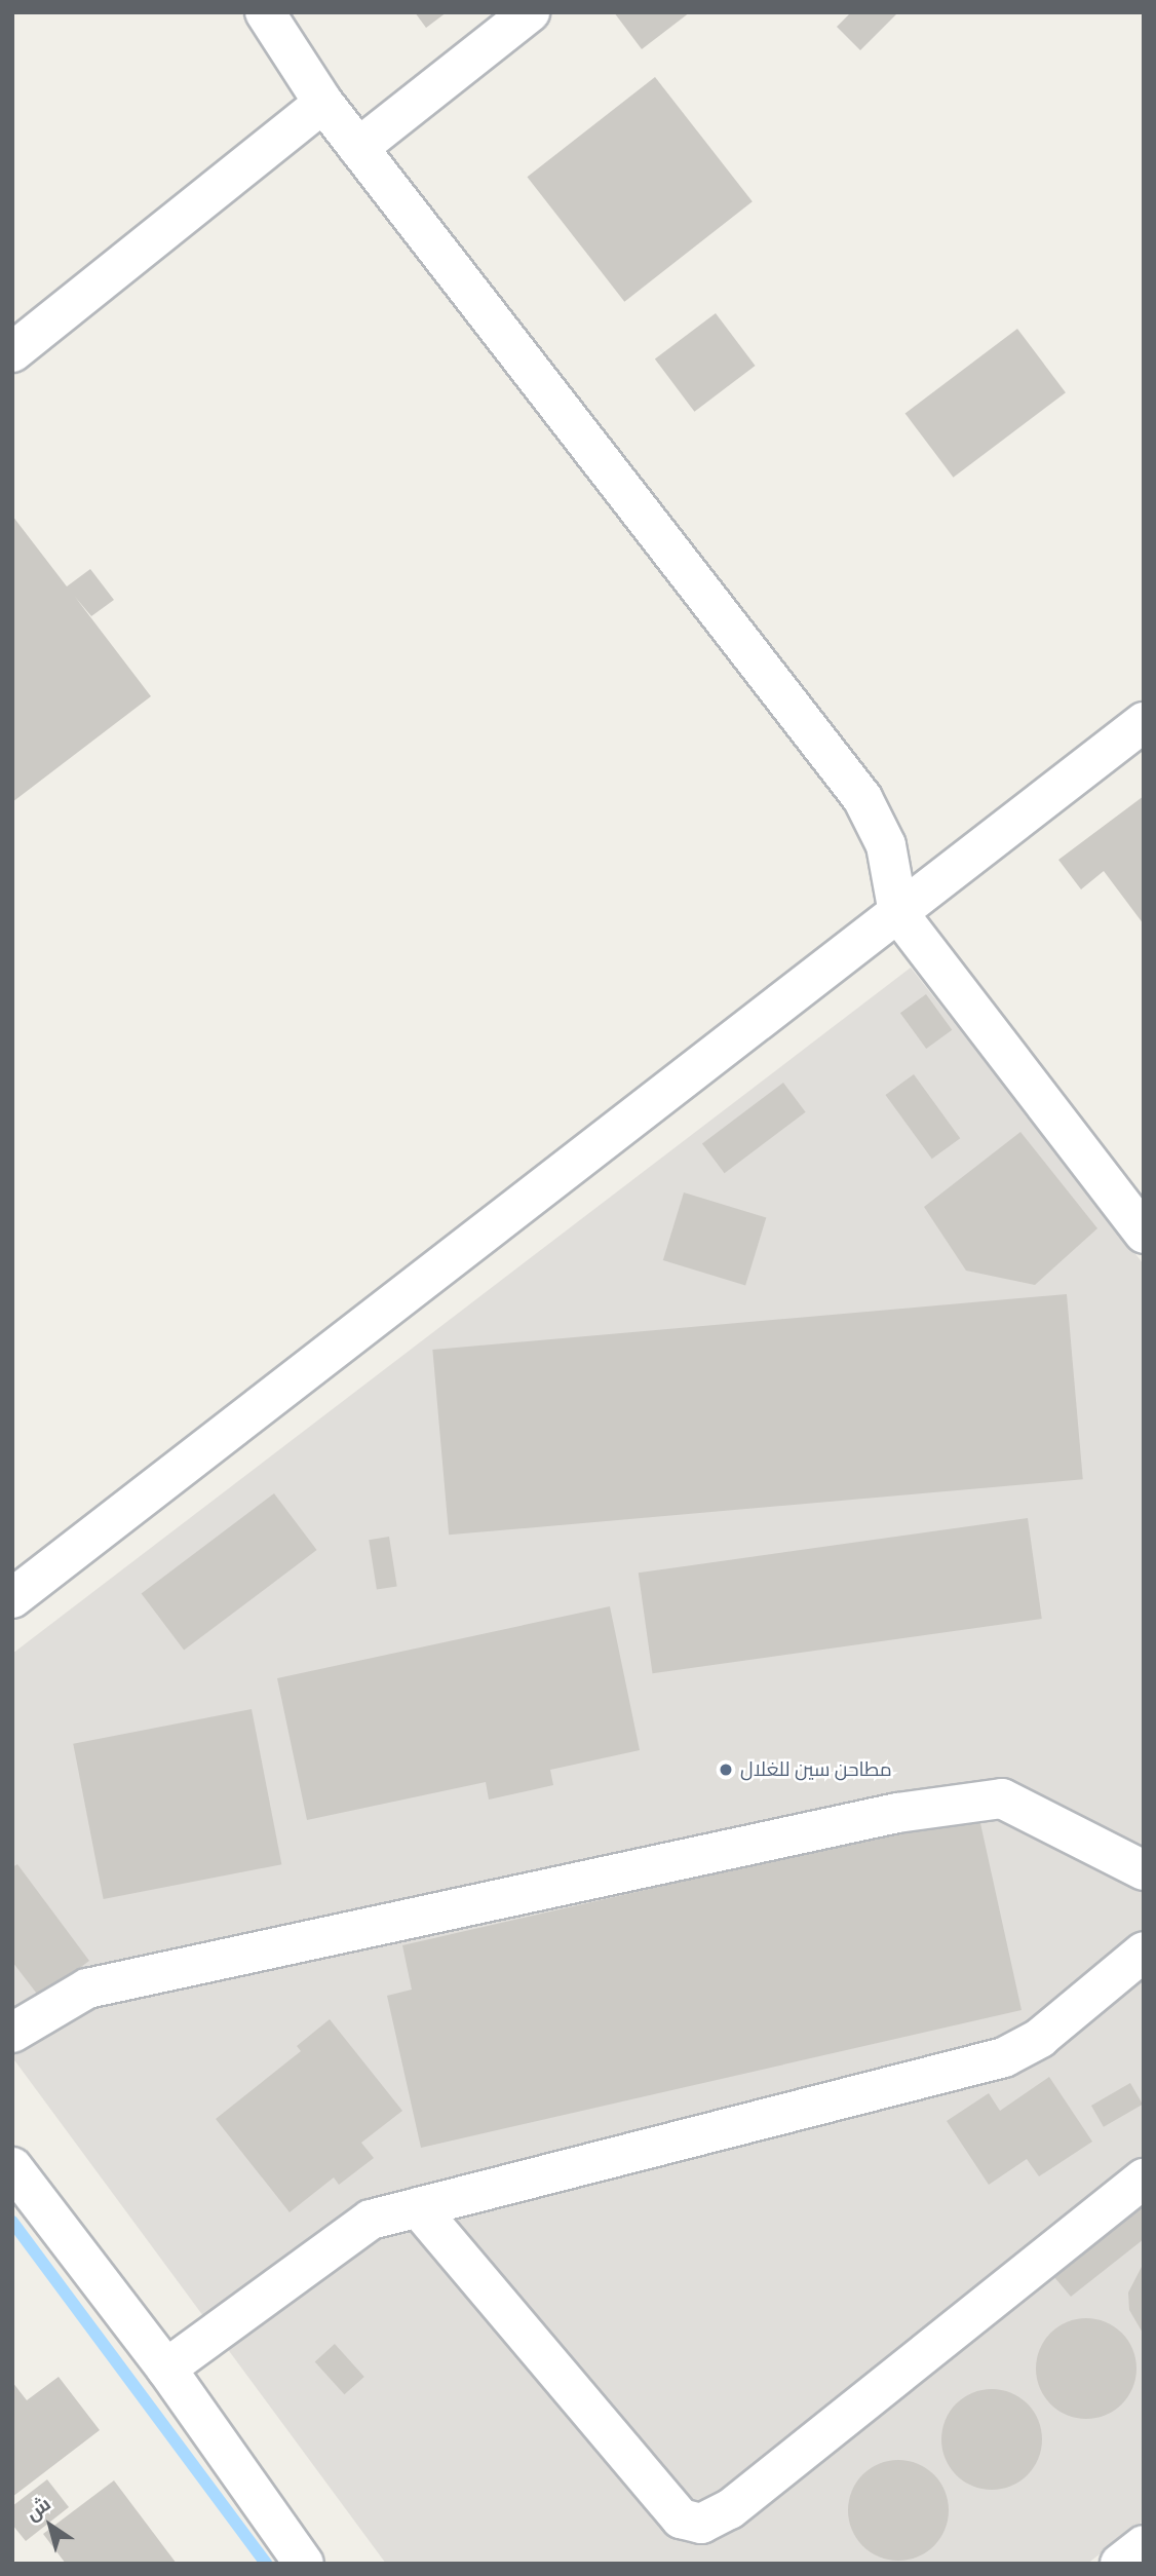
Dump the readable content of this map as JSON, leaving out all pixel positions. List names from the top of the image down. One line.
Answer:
{"places":["مطاحن سين للغلال"],"north":"top left"}
